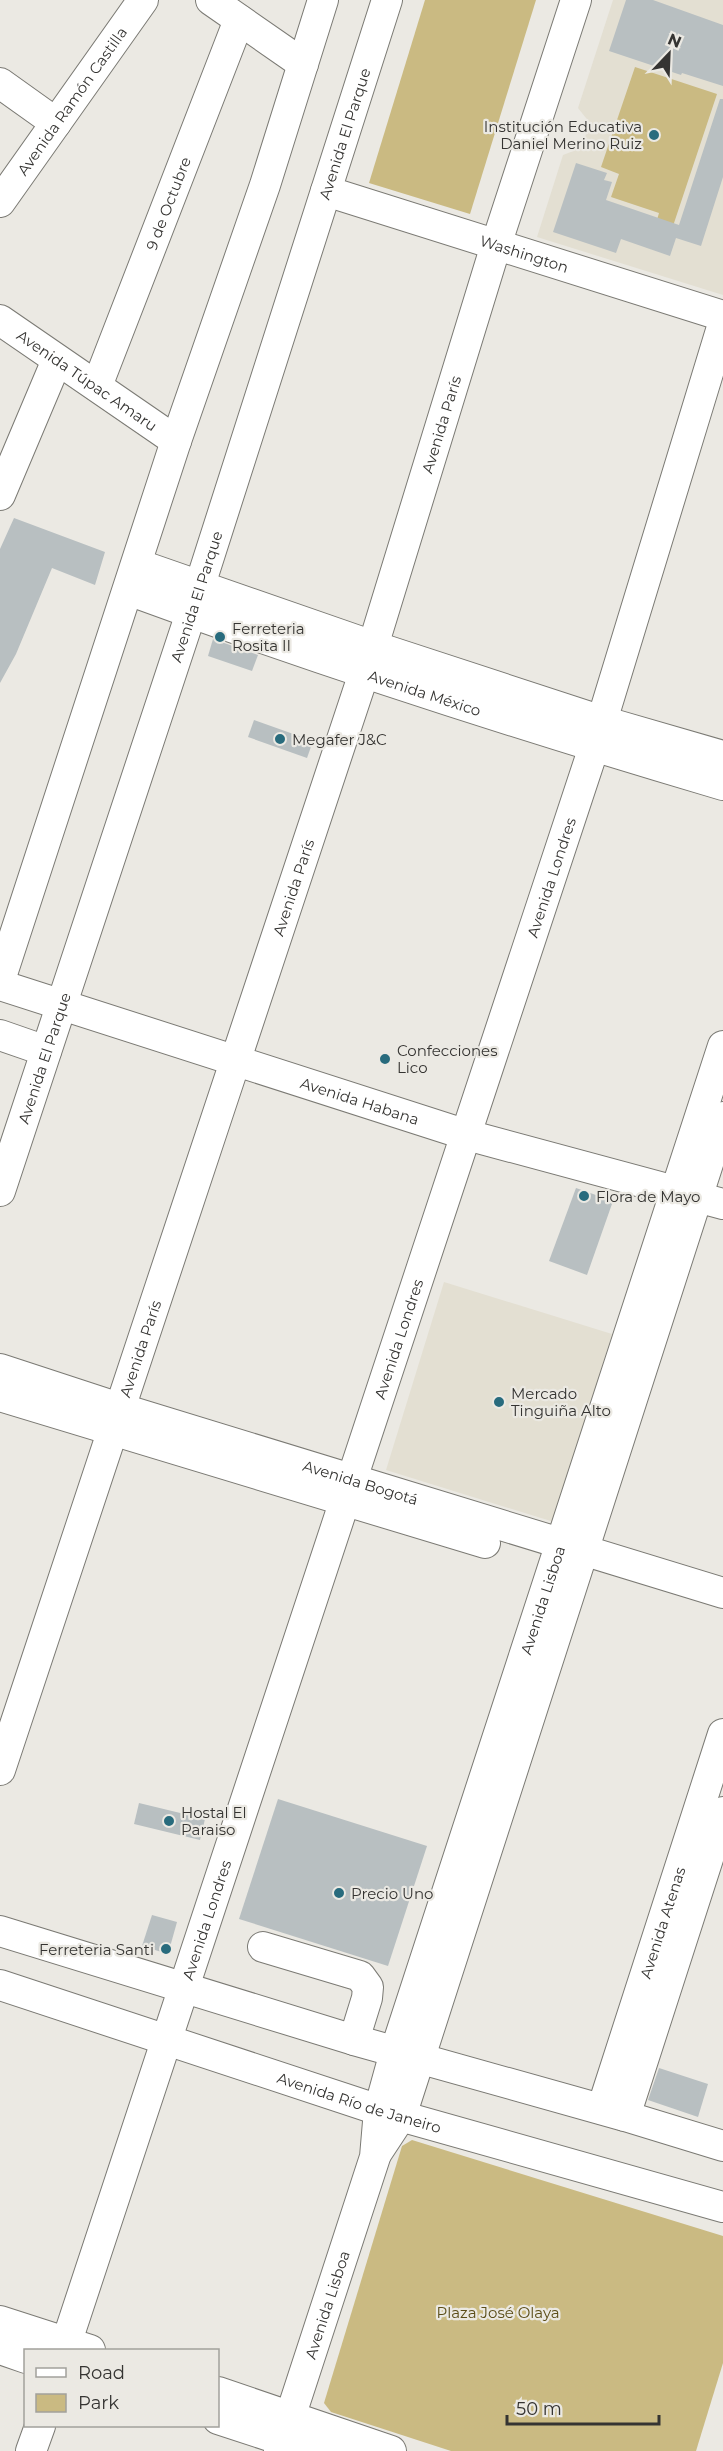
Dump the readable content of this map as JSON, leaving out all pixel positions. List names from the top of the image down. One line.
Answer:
{"streets":{"street":["Avenida Ramón Castilla","Avenida El Parque","9 de Octubre","Washington","Avenida Túpac Amaru","Avenida París","Avenida México","Avenida Londres","Avenida Habana","Avenida Bogotá","Avenida Lisboa","Avenida Atenas","Avenida Río de Janeiro"]},"crossings":[["Avenida El Parque","Washington"],["Avenida El Parque","Avenida México"],["Avenida El Parque","Avenida Habana"],["9 de Octubre","Avenida Túpac Amaru"],["Washington","Avenida París"],["Avenida París","Avenida México"],["Avenida París","Avenida Habana"],["Avenida París","Avenida Bogotá"],["Avenida México","Avenida Londres"],["Avenida Londres","Avenida Habana"],["Avenida Londres","Avenida Bogotá"],["Avenida Londres","Avenida Río de Janeiro"],["Avenida Habana","Avenida Lisboa"],["Avenida Bogotá","Avenida Lisboa"],["Avenida Lisboa","Avenida Río de Janeiro"]],"parks":["Plaza José Olaya"],"places":["Institución Educativa Daniel Merino Ruiz","Ferreteria Rosita II","Megafer J&C","Confecciones Lico","Flora de Mayo","Mercado Tinguiña Alto","Hostal El Paraiso","Precio Uno","Ferreteria Santi"],"legend":["Road","Park"],"scale_bar":"50 m","north":"top right"}
